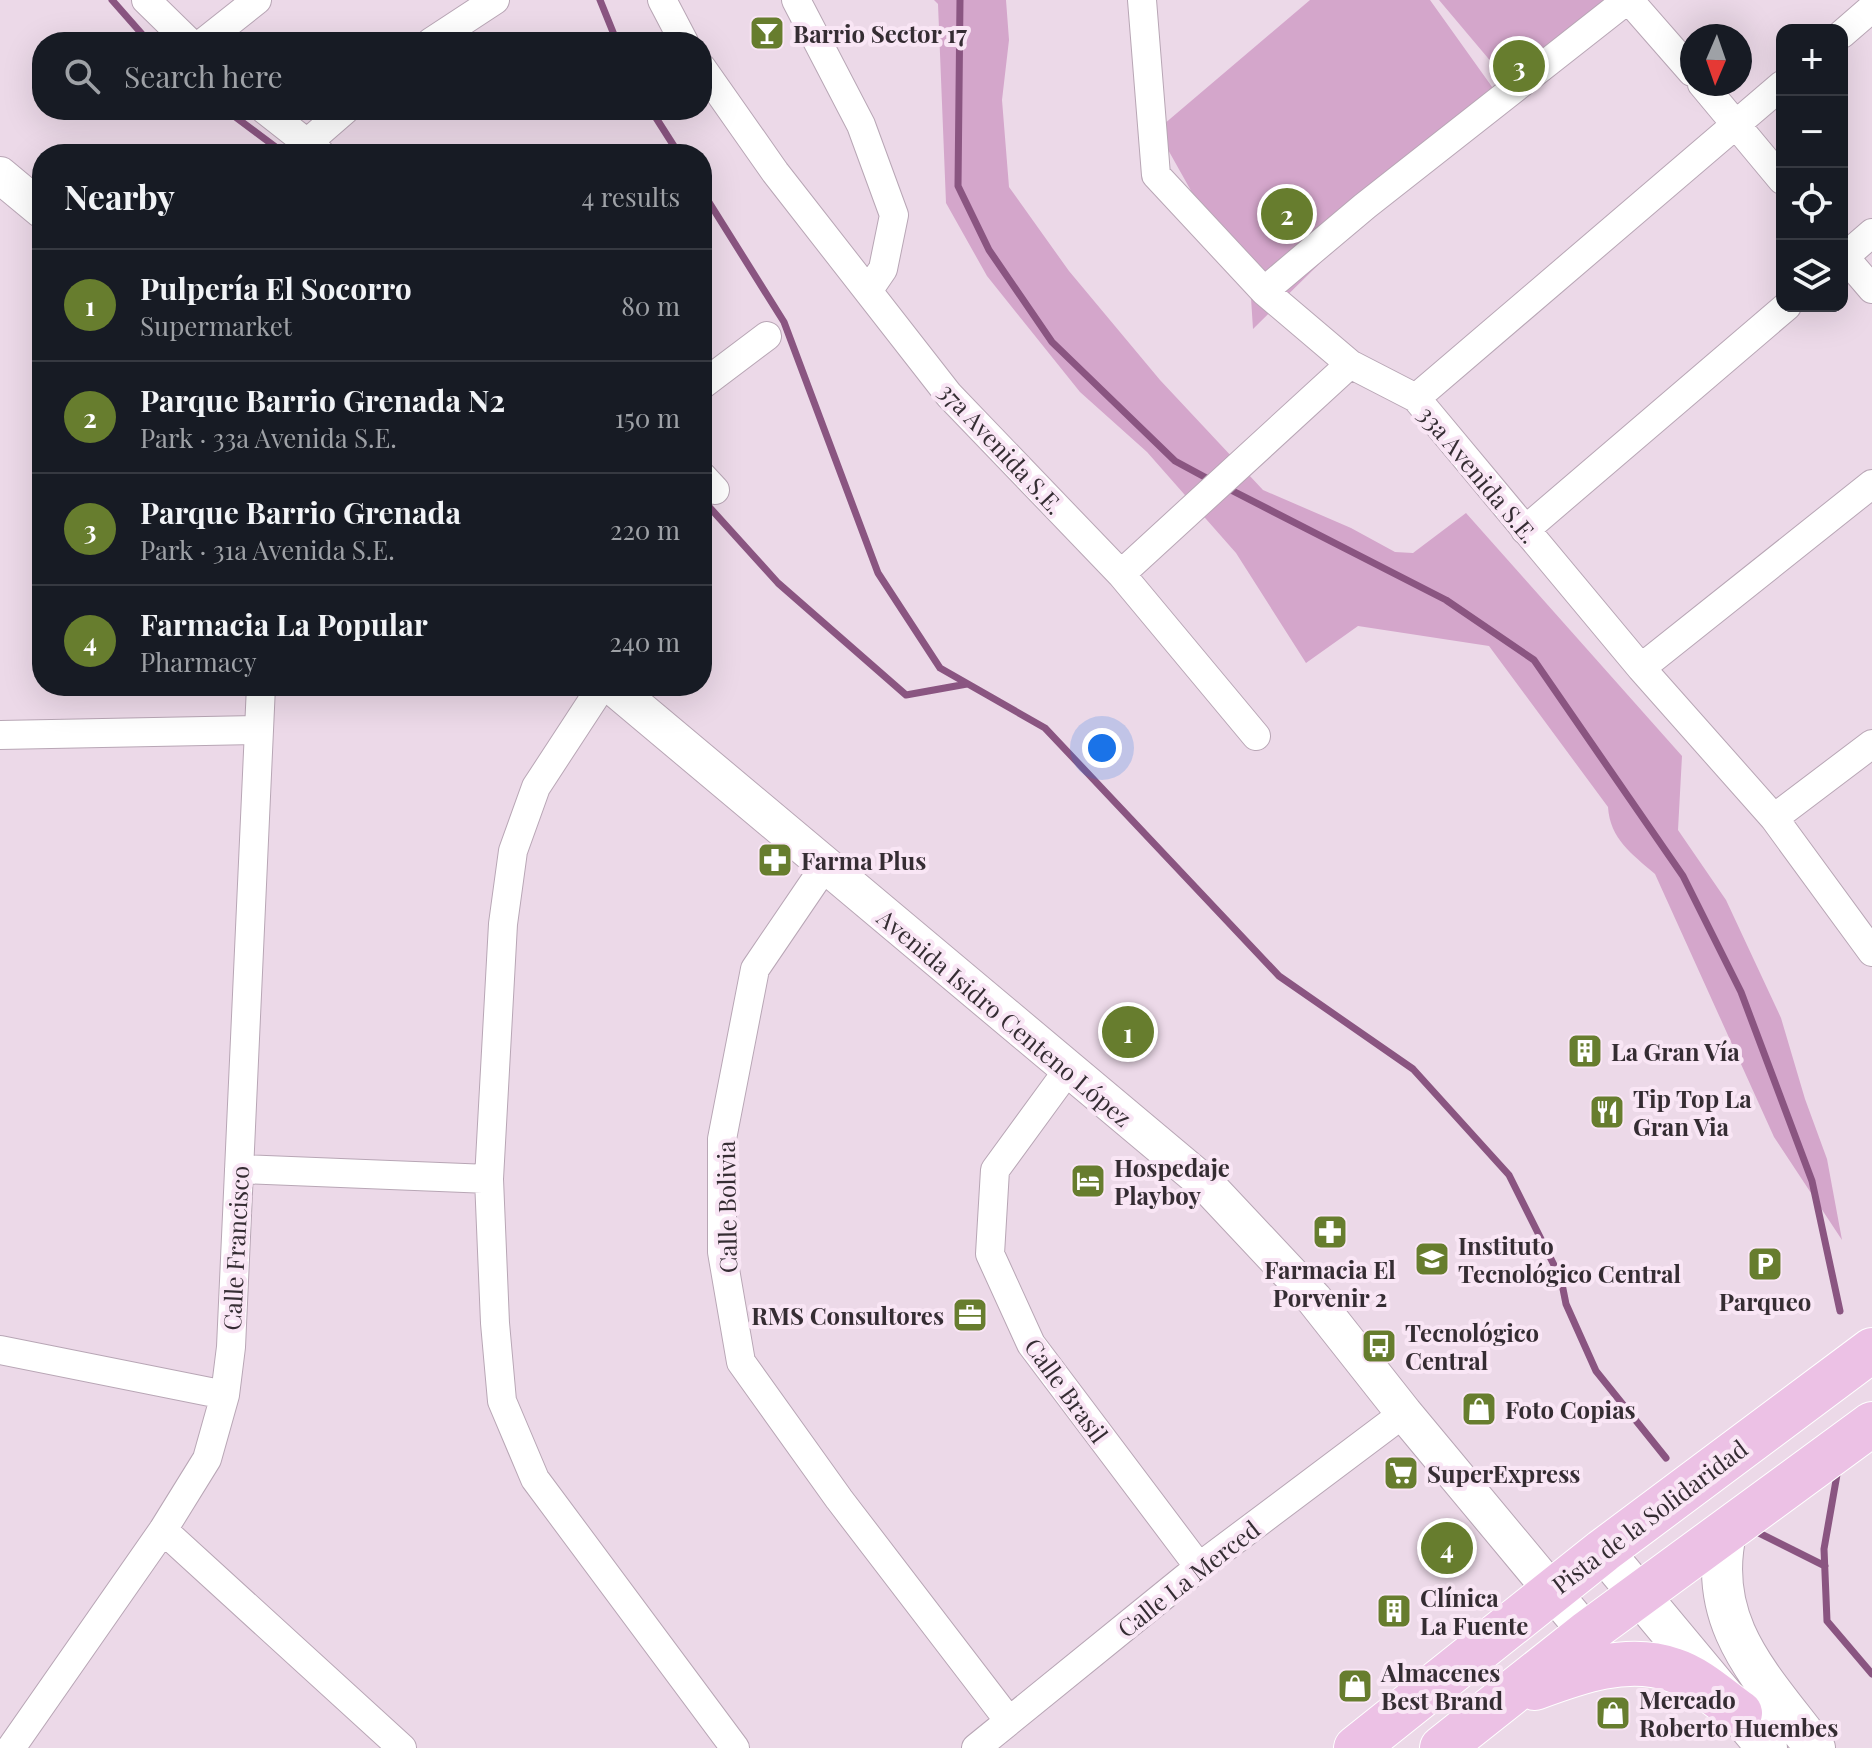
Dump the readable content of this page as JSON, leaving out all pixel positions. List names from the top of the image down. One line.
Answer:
{"streets":{"main road":["Pista de la Solidaridad"],"street":["37a Avenida S.E.","33a Avenida S.E.","Avenida Isidro Centeno López","Calle Bolivia","Calle Francisco","Calle Brasil","Calle La Merced"]},"crossings":[["Avenida Isidro Centeno López","Calle Bolivia"],["Avenida Isidro Centeno López","Calle Brasil"],["Avenida Isidro Centeno López","Pista de la Solidaridad"],["Avenida Isidro Centeno López","Calle La Merced"],["Calle Bolivia","Calle La Merced"],["Calle Brasil","Calle La Merced"]],"places":{"bar":["Barrio Sector 17"],"pharmacy":["Farma Plus","Farmacia El Porvenir 2"],"building":["La Gran Vía","Clínica La Fuente"],"restaurant":["Tip Top La Gran Via"],"hotel":["Hospedaje Playboy"],"school or university":["Instituto Tecnológico Central"],"parking":["Parqueo"],"office":["RMS Consultores"],"bus stop":["Tecnológico Central"],"shop":["Foto Copias","Almacenes Best Brand","Mercado Roberto Huembes"],"supermarket":["SuperExpress"]},"north":"bottom","page":{"map_buttons":["+","−"],"search":"Search here","pins":["3","2","1","4"],"heading":["Nearby","4 results"],"list":[{"mark":"1","name":"Pulpería El Socorro","note":"Supermarket","value":"80 m"},{"mark":"2","name":"Parque Barrio Grenada N2","note":"Park · 33a Avenida S.E.","value":"150 m"},{"mark":"3","name":"Parque Barrio Grenada","note":"Park · 31a Avenida S.E.","value":"220 m"},{"mark":"4","name":"Farmacia La Popular","note":"Pharmacy","value":"240 m"}]}}
